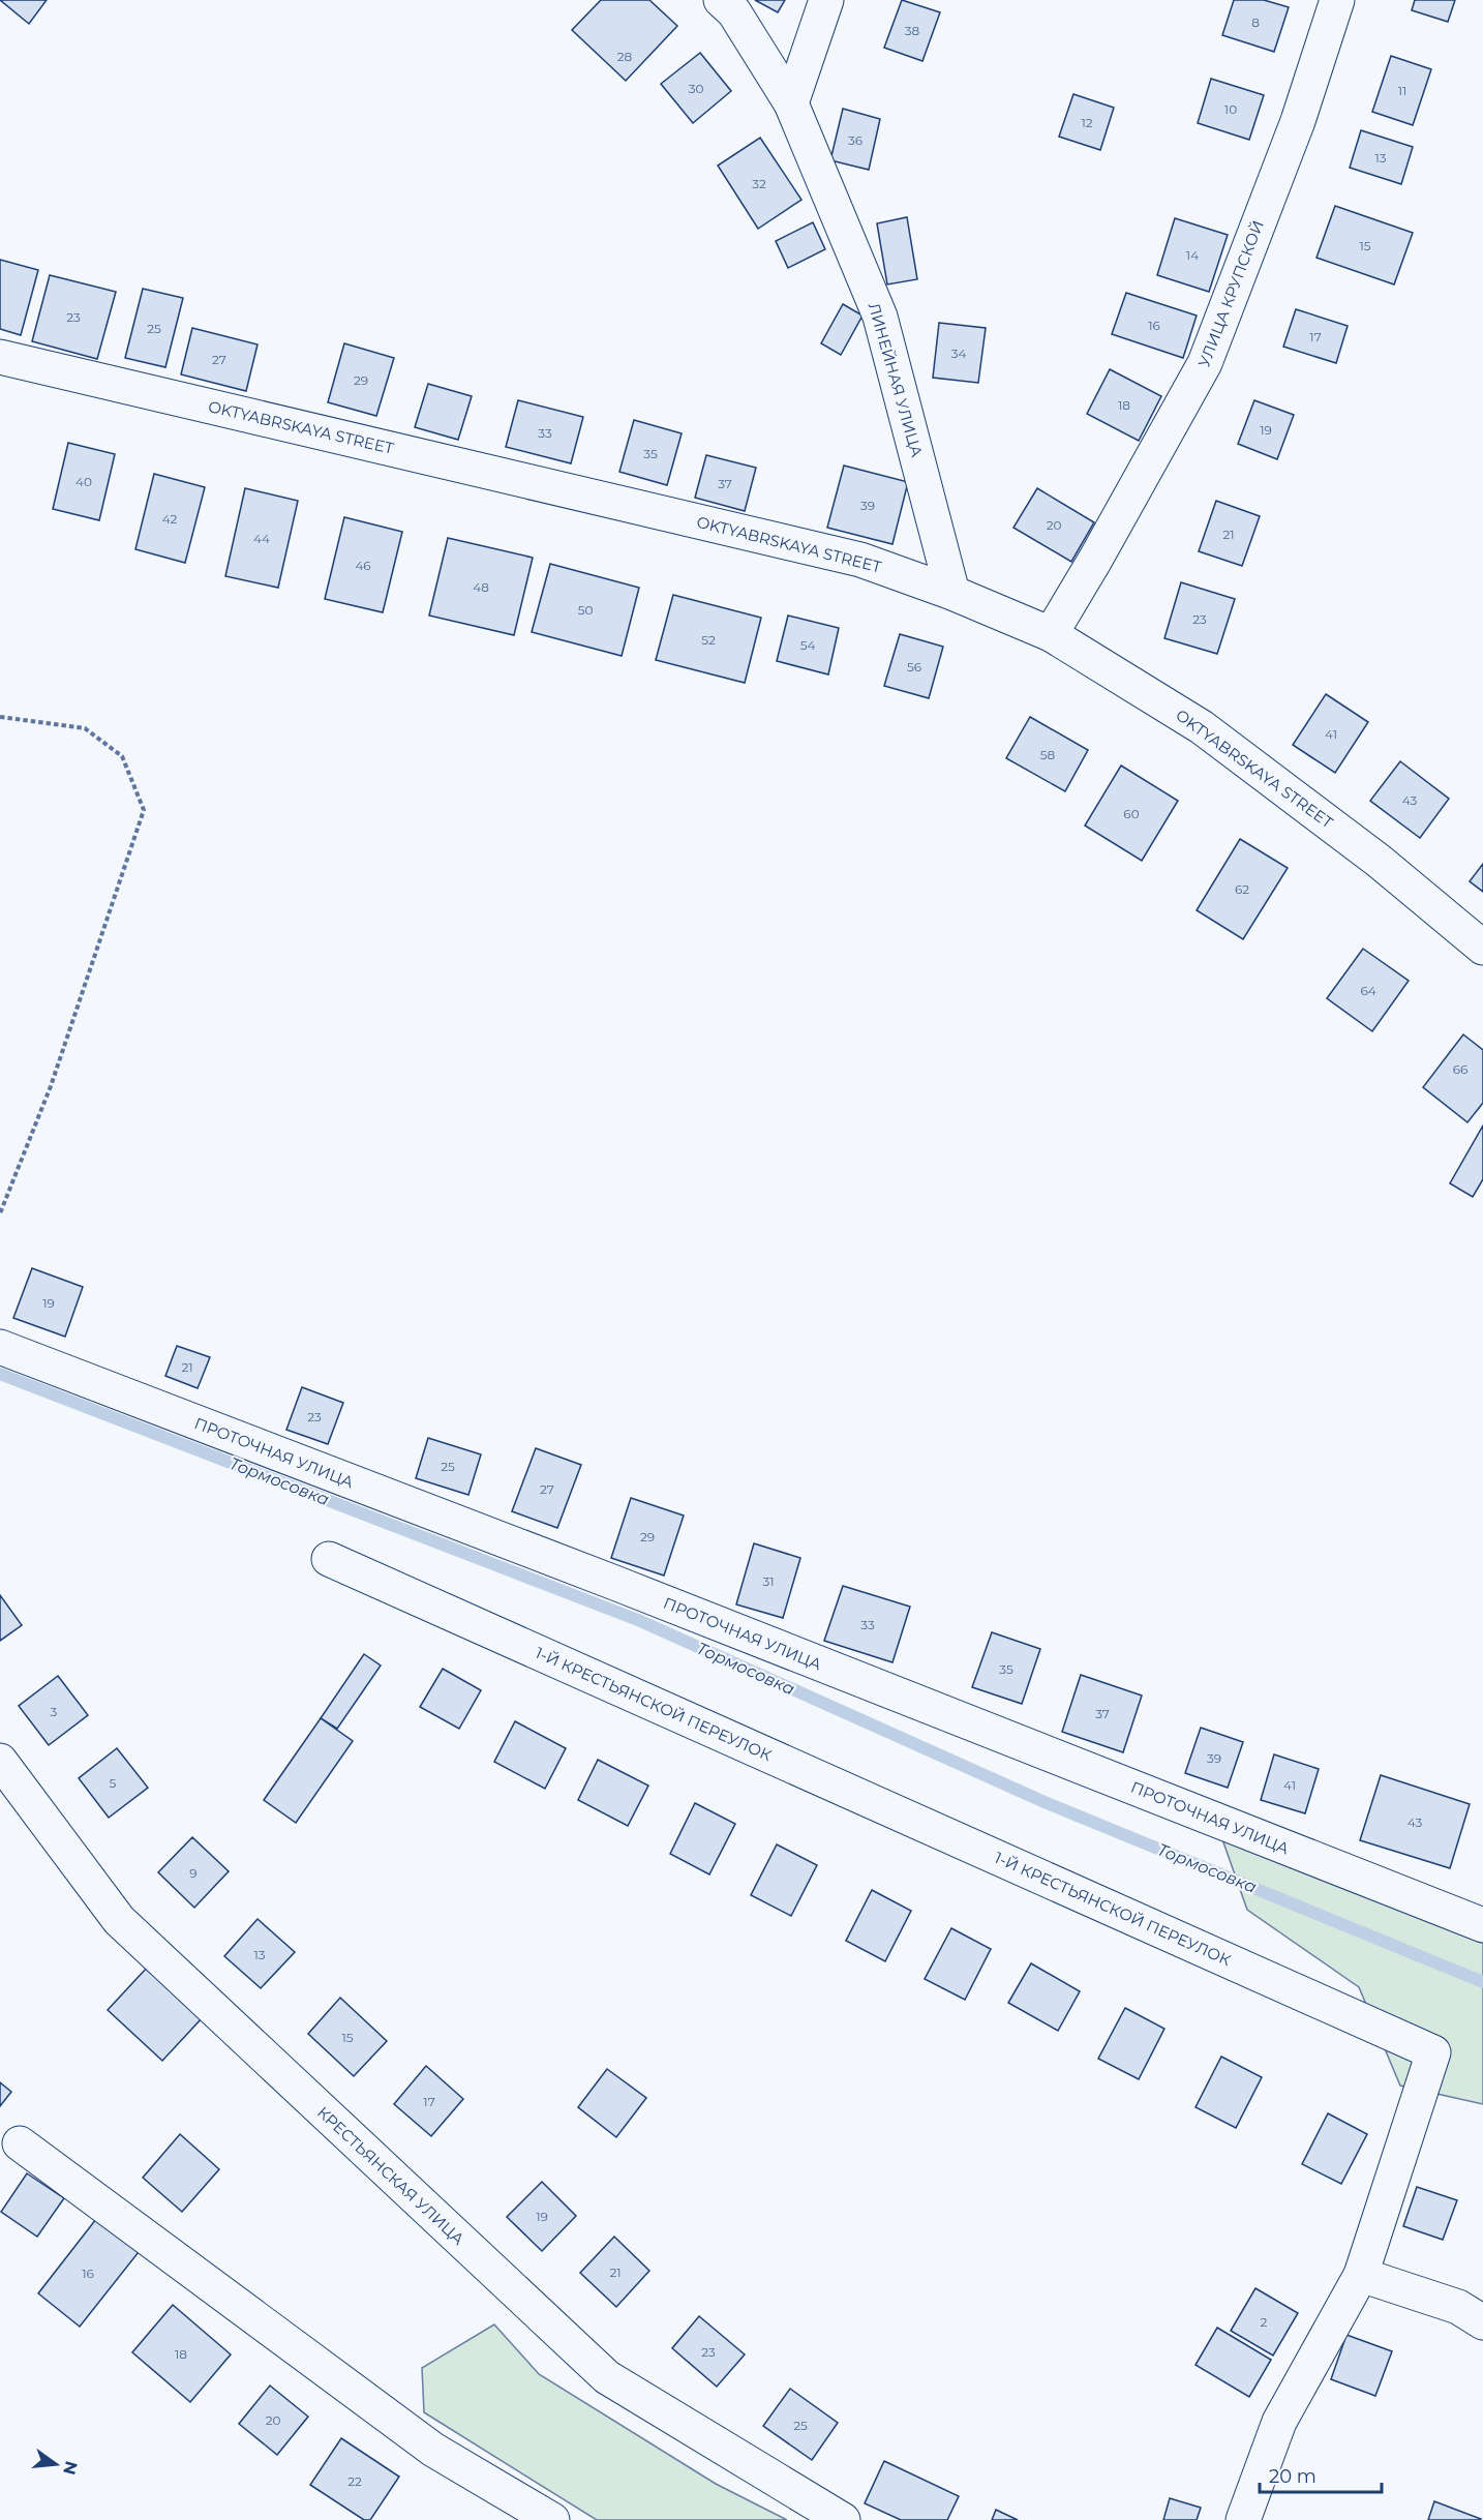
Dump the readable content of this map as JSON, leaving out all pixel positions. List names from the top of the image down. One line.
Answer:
{"streets":{"street":["УЛИЦА КРУПСКОЙ","ЛИНЕЙНАЯ УЛИЦА","OKTYABRSKAYA STREET","ПРОТОЧНАЯ УЛИЦА","1-Й КРЕСТЬЯНСКОЙ ПЕРЕУЛОК","КРЕСТЬЯНСКАЯ УЛИЦА"]},"crossings":[["УЛИЦА КРУПСКОЙ","OKTYABRSKAYA STREET"],["ЛИНЕЙНАЯ УЛИЦА","OKTYABRSKAYA STREET"]],"water":["Тормосовка"],"house_numbers":["8","38","28","30","11","10","12","36","13","32","15","14","23","16","25","17","34","27","29","18","19","33","35","40","37","39","42","20","21","44","46","48","50","23","52","54","56","41","58","43","60","62","64","66","19","21","23","25","27","29","31","33","35","3","37","39","5","41","43","9","13","15","17","19","21","16","2","23","18","20","25","22"],"scale_bar":"20 m","north":"right"}
